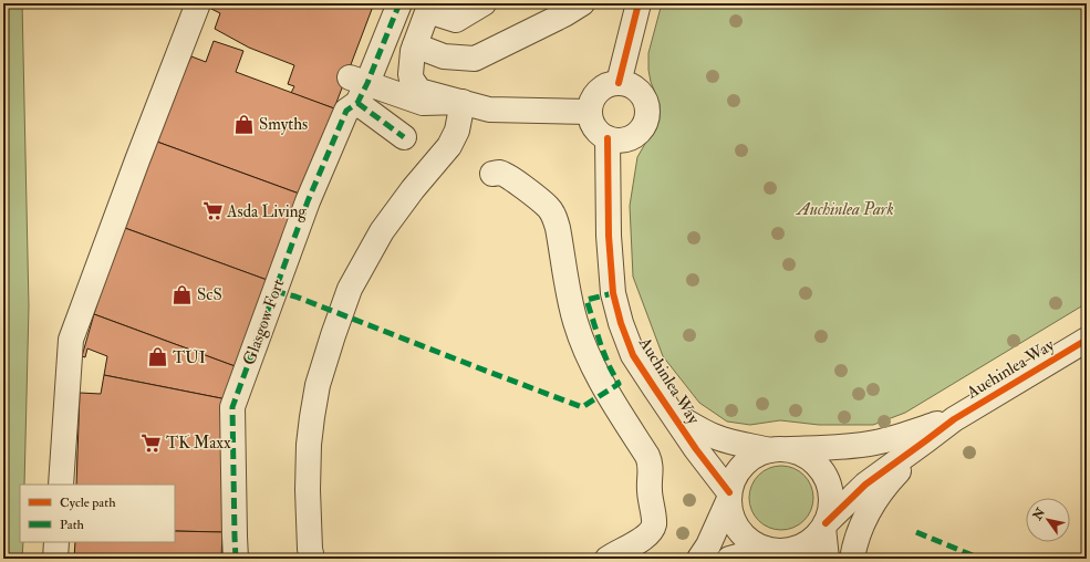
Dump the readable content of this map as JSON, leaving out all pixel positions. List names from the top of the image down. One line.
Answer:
{"streets":{"street":["Glasgow Fort","Auchinlea Way"]},"parks":["Auchinlea Park"],"places":{"shop":["Smyths","ScS","TUI"],"supermarket":["Asda Living","TK Maxx"]},"legend":["Cycle path","Path"],"north":"top left"}
